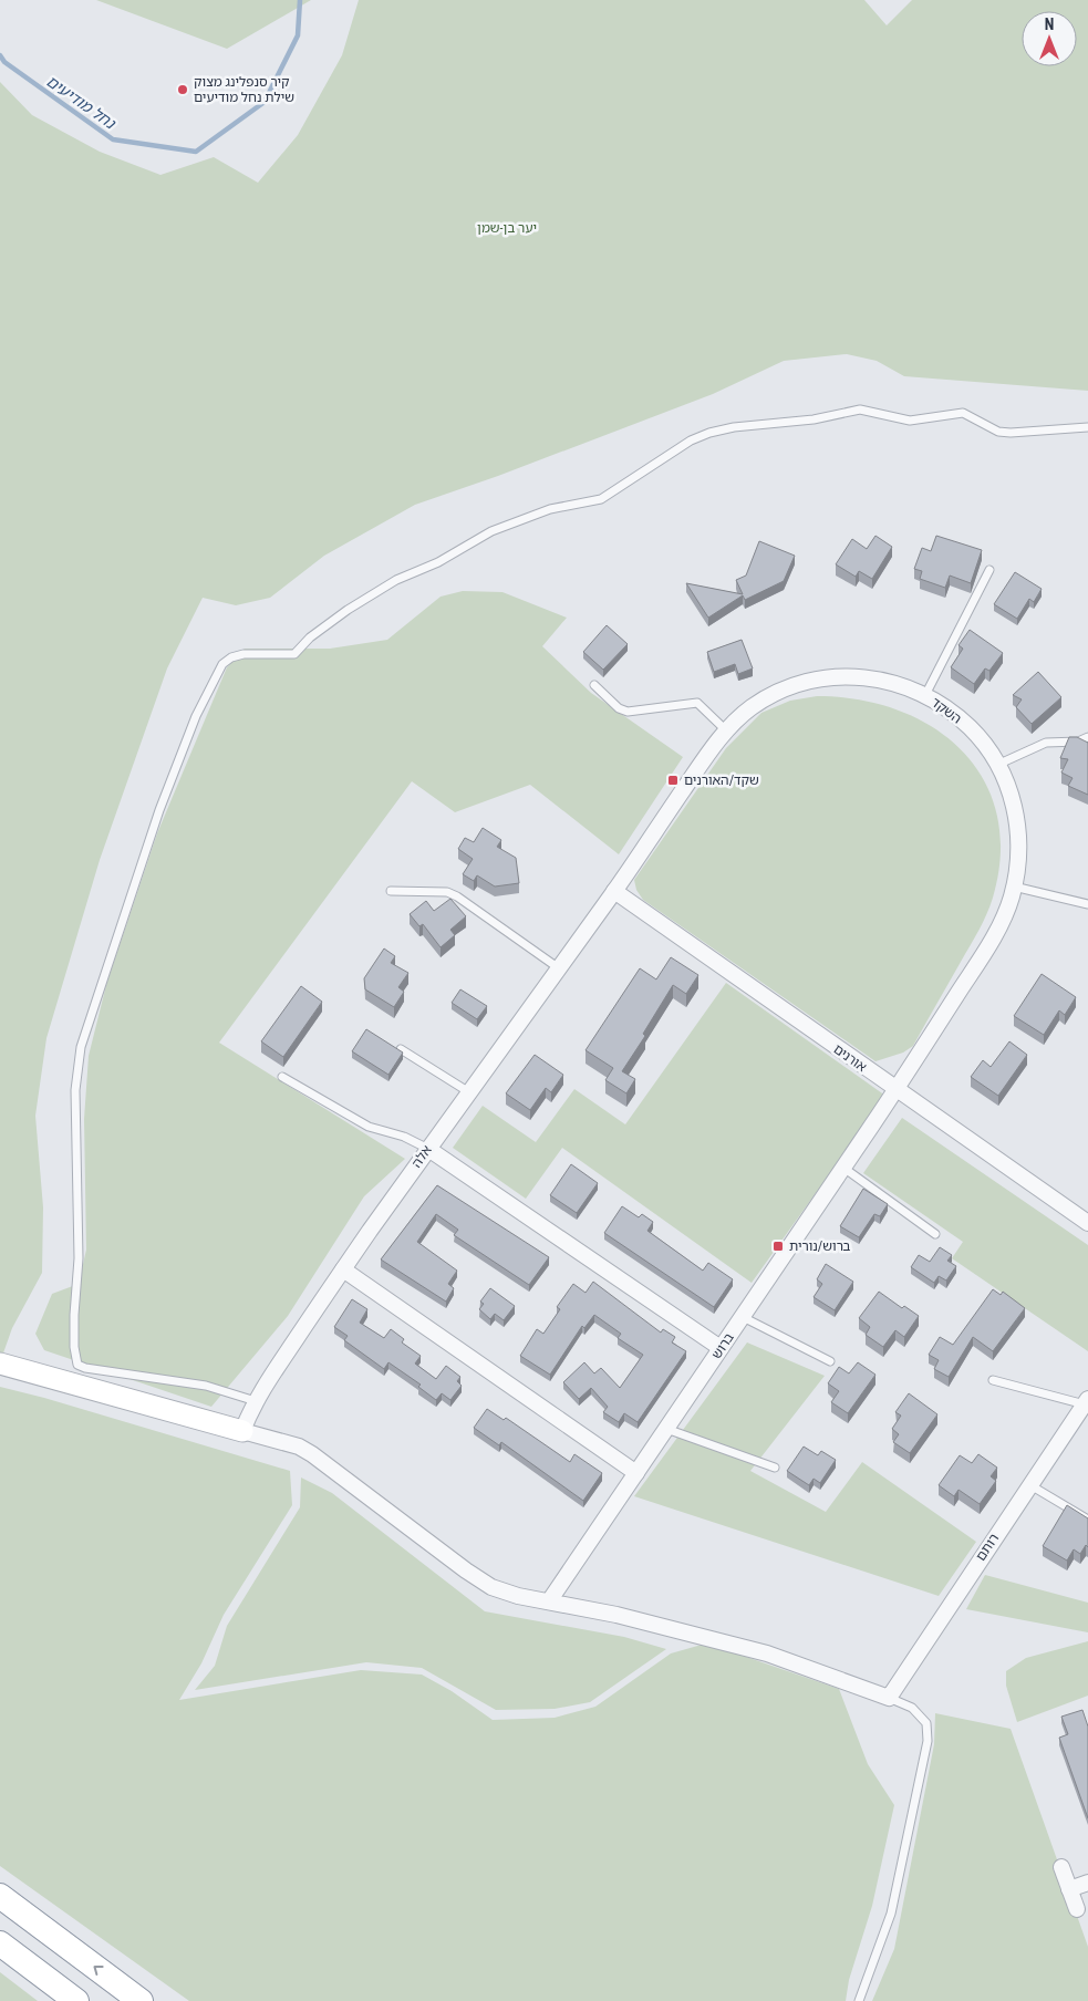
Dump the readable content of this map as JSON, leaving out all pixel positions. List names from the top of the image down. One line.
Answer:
{"streets":{"street":["השקד","אורנים","אלה","ברוש","רותם"]},"crossings":[["השקד","אורנים"],["השקד","אלה"],["השקד","ברוש"],["אורנים","אלה"],["אורנים","ברוש"]],"water":["נחל מודיעים"],"parks":["יער בן-שמן"],"places":{"other":["קיר סנפלינג מצוק שילת נחל מודיעים"],"transit":["שקד/האורנים","ברוש/נורית"]},"north":"top"}
